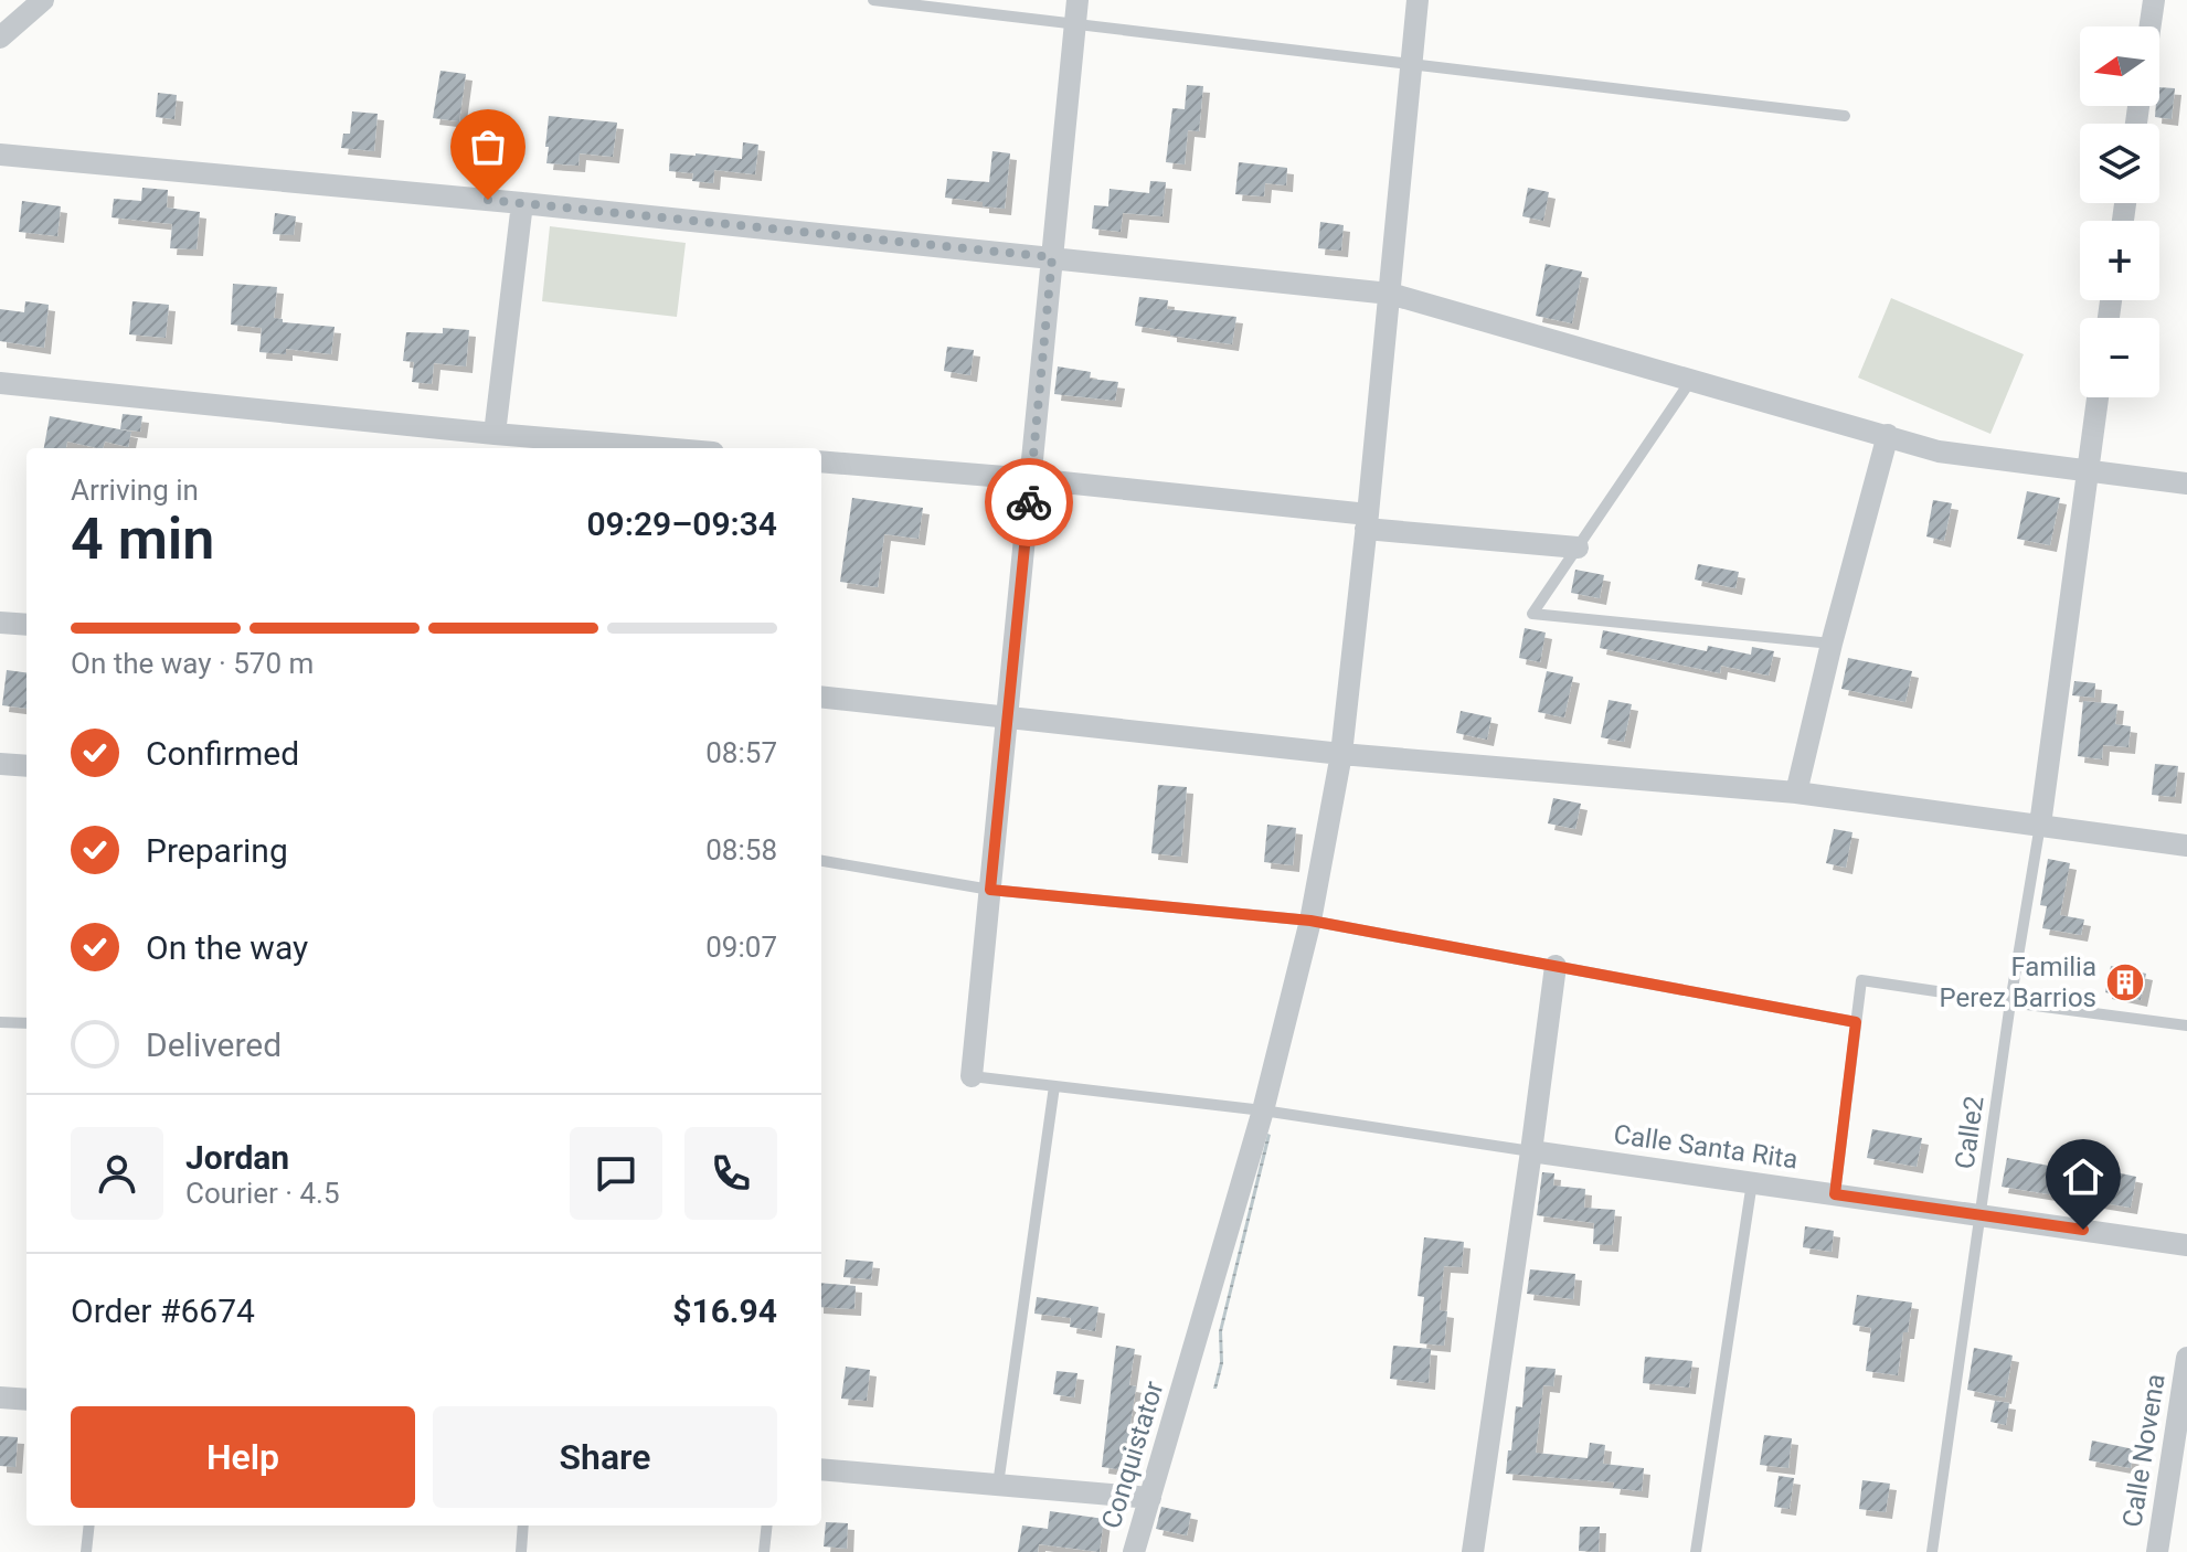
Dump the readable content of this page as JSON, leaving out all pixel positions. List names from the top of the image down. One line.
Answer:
{"streets":{"street":["Calle Santa Rita","Calle Novena","Conquistator"],"lane":["Calle2"]},"crossings":[["Calle2","Calle Santa Rita"]],"places":{"building":["Familia Perez Barrios"]},"north":"left","page":{"map_buttons":["+","−"],"heading":["4 min","Arriving in","09:29–09:34"],"panel":["Jordan","Courier · 4.5","Order #6674","$16.94"],"bar":"On the way · 570 m","list":[["Confirmed","08:57"],["Preparing","08:58"],["On the way","09:07"],"Delivered"],"buttons":["Help","Share"]}}
